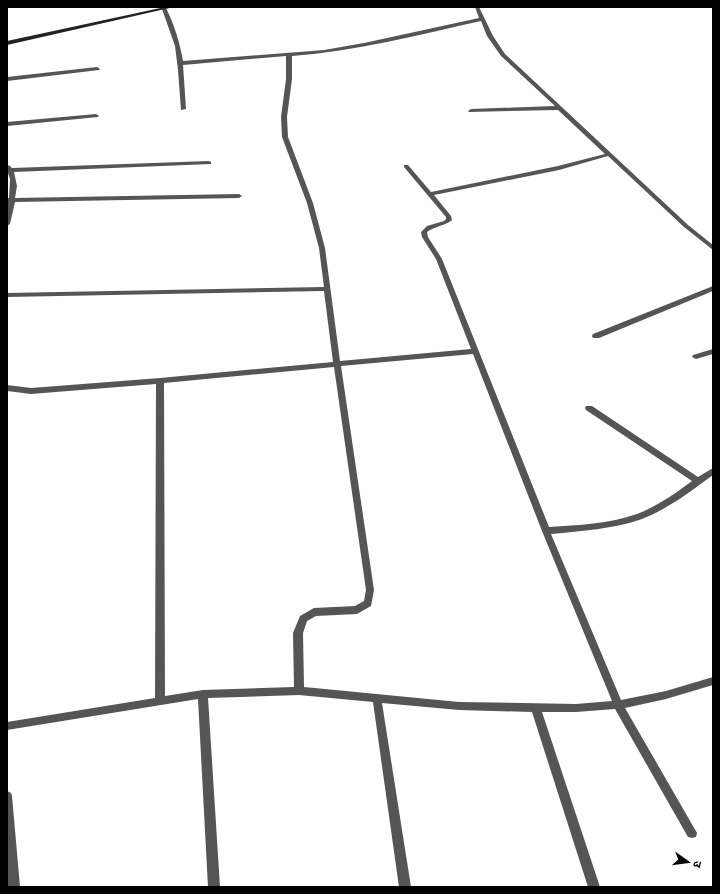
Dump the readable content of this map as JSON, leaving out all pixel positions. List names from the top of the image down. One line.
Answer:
{"north":"right"}
